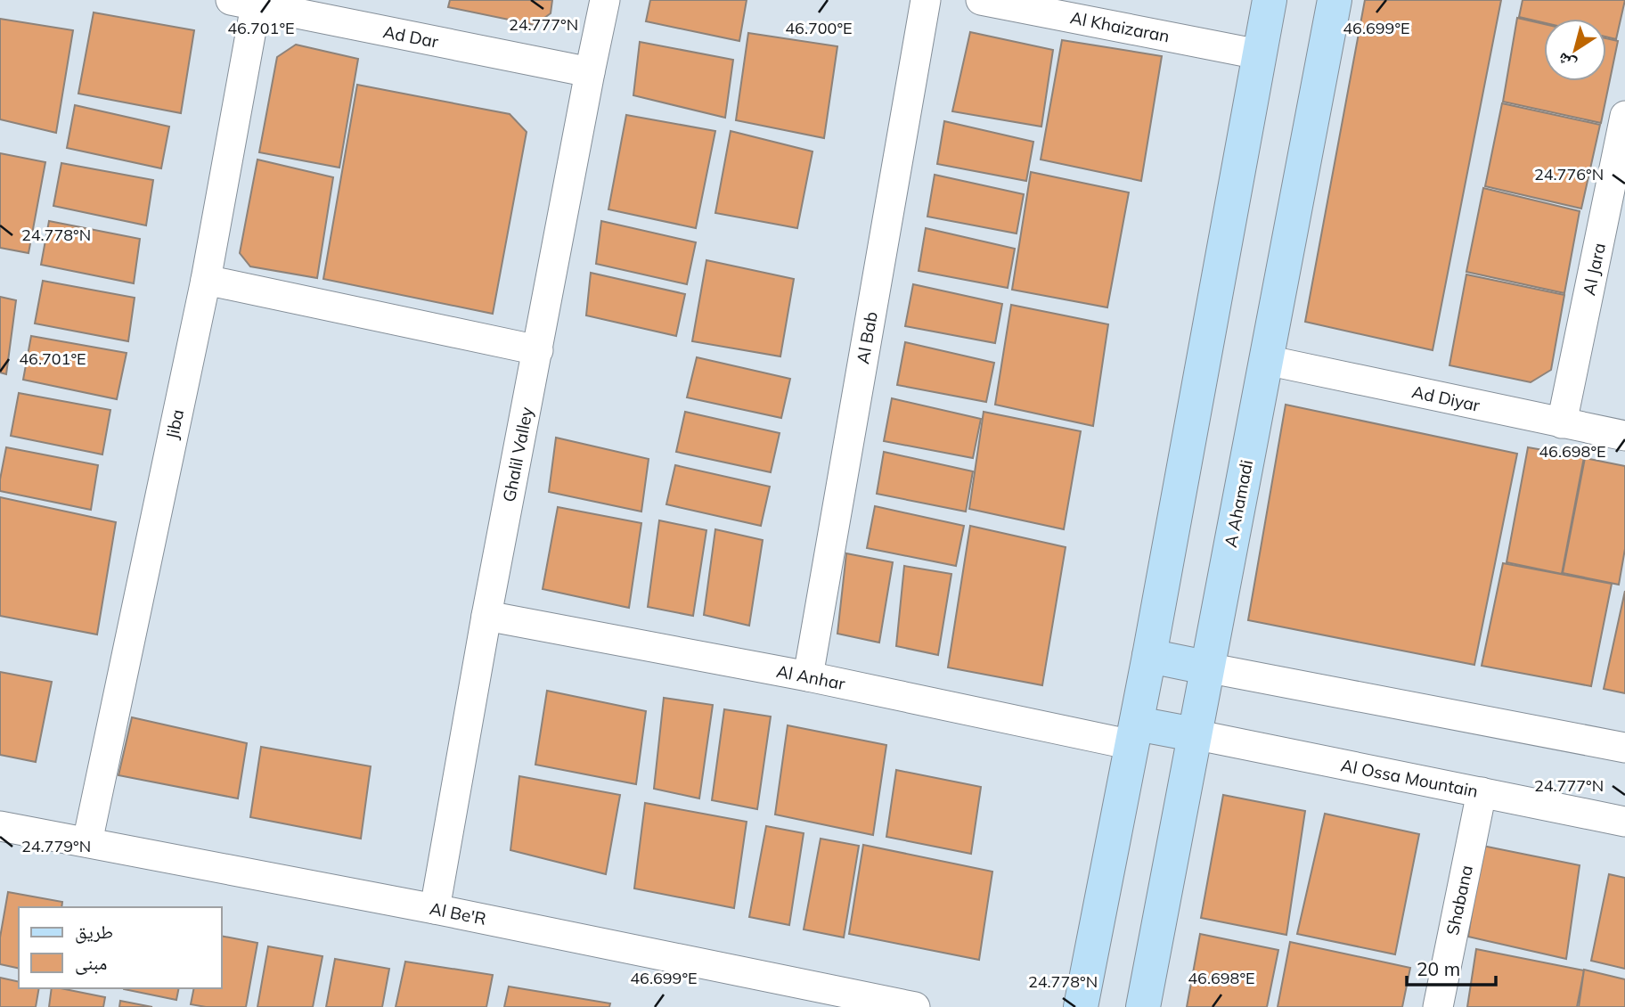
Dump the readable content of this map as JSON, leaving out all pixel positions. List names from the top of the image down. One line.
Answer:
{"streets":{"street":["Al Khaizaran","Ad Dar","Al Jara","Al Bab","Ad Diyar","Jiba","Ghalil Valley","A Ahamadi","Al Anhar","Al Ossa Mountain","Shabana","Al Be'R"]},"crossings":[["Ad Dar","Jiba"],["Ad Dar","Ghalil Valley"],["Al Jara","Ad Diyar"],["Al Bab","Al Anhar"],["Ad Diyar","A Ahamadi"],["Jiba","Al Be'R"],["Ghalil Valley","Al Anhar"],["Ghalil Valley","Al Be'R"],["A Ahamadi","Al Ossa Mountain"],["Al Ossa Mountain","Shabana"]],"legend":["طريق","مبنى"],"scale_bar":"20 m","north":"bottom left","coordinates":["24.777°N","46.701°E","46.700°E","46.699°E","24.776°N","24.778°N","46.698°E","24.779°N"]}
